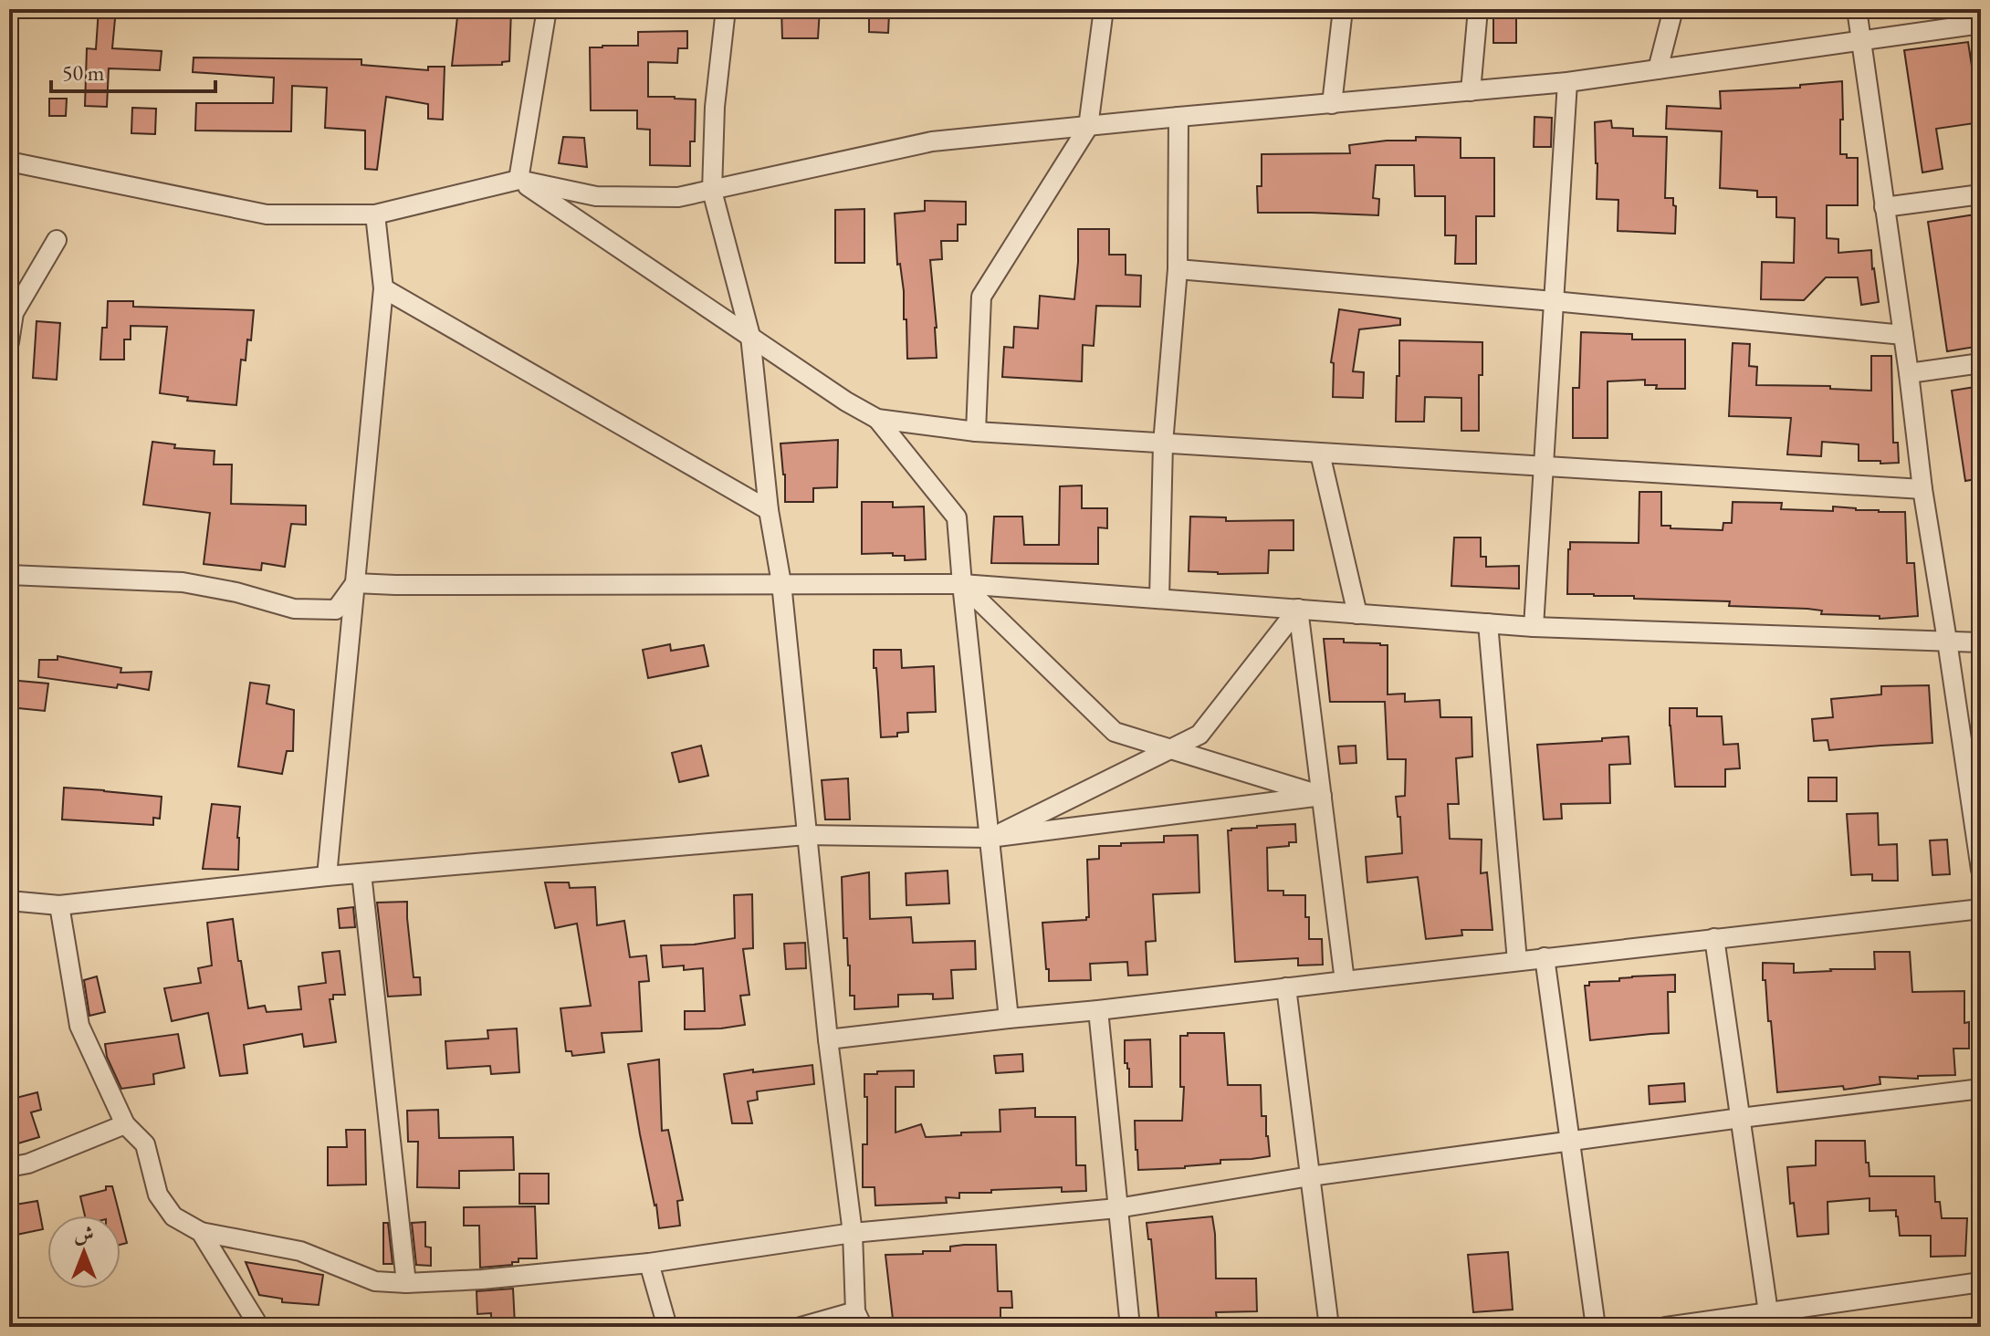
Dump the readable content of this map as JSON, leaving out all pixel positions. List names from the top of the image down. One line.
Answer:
{"scale_bar":"50 m","north":"top"}
